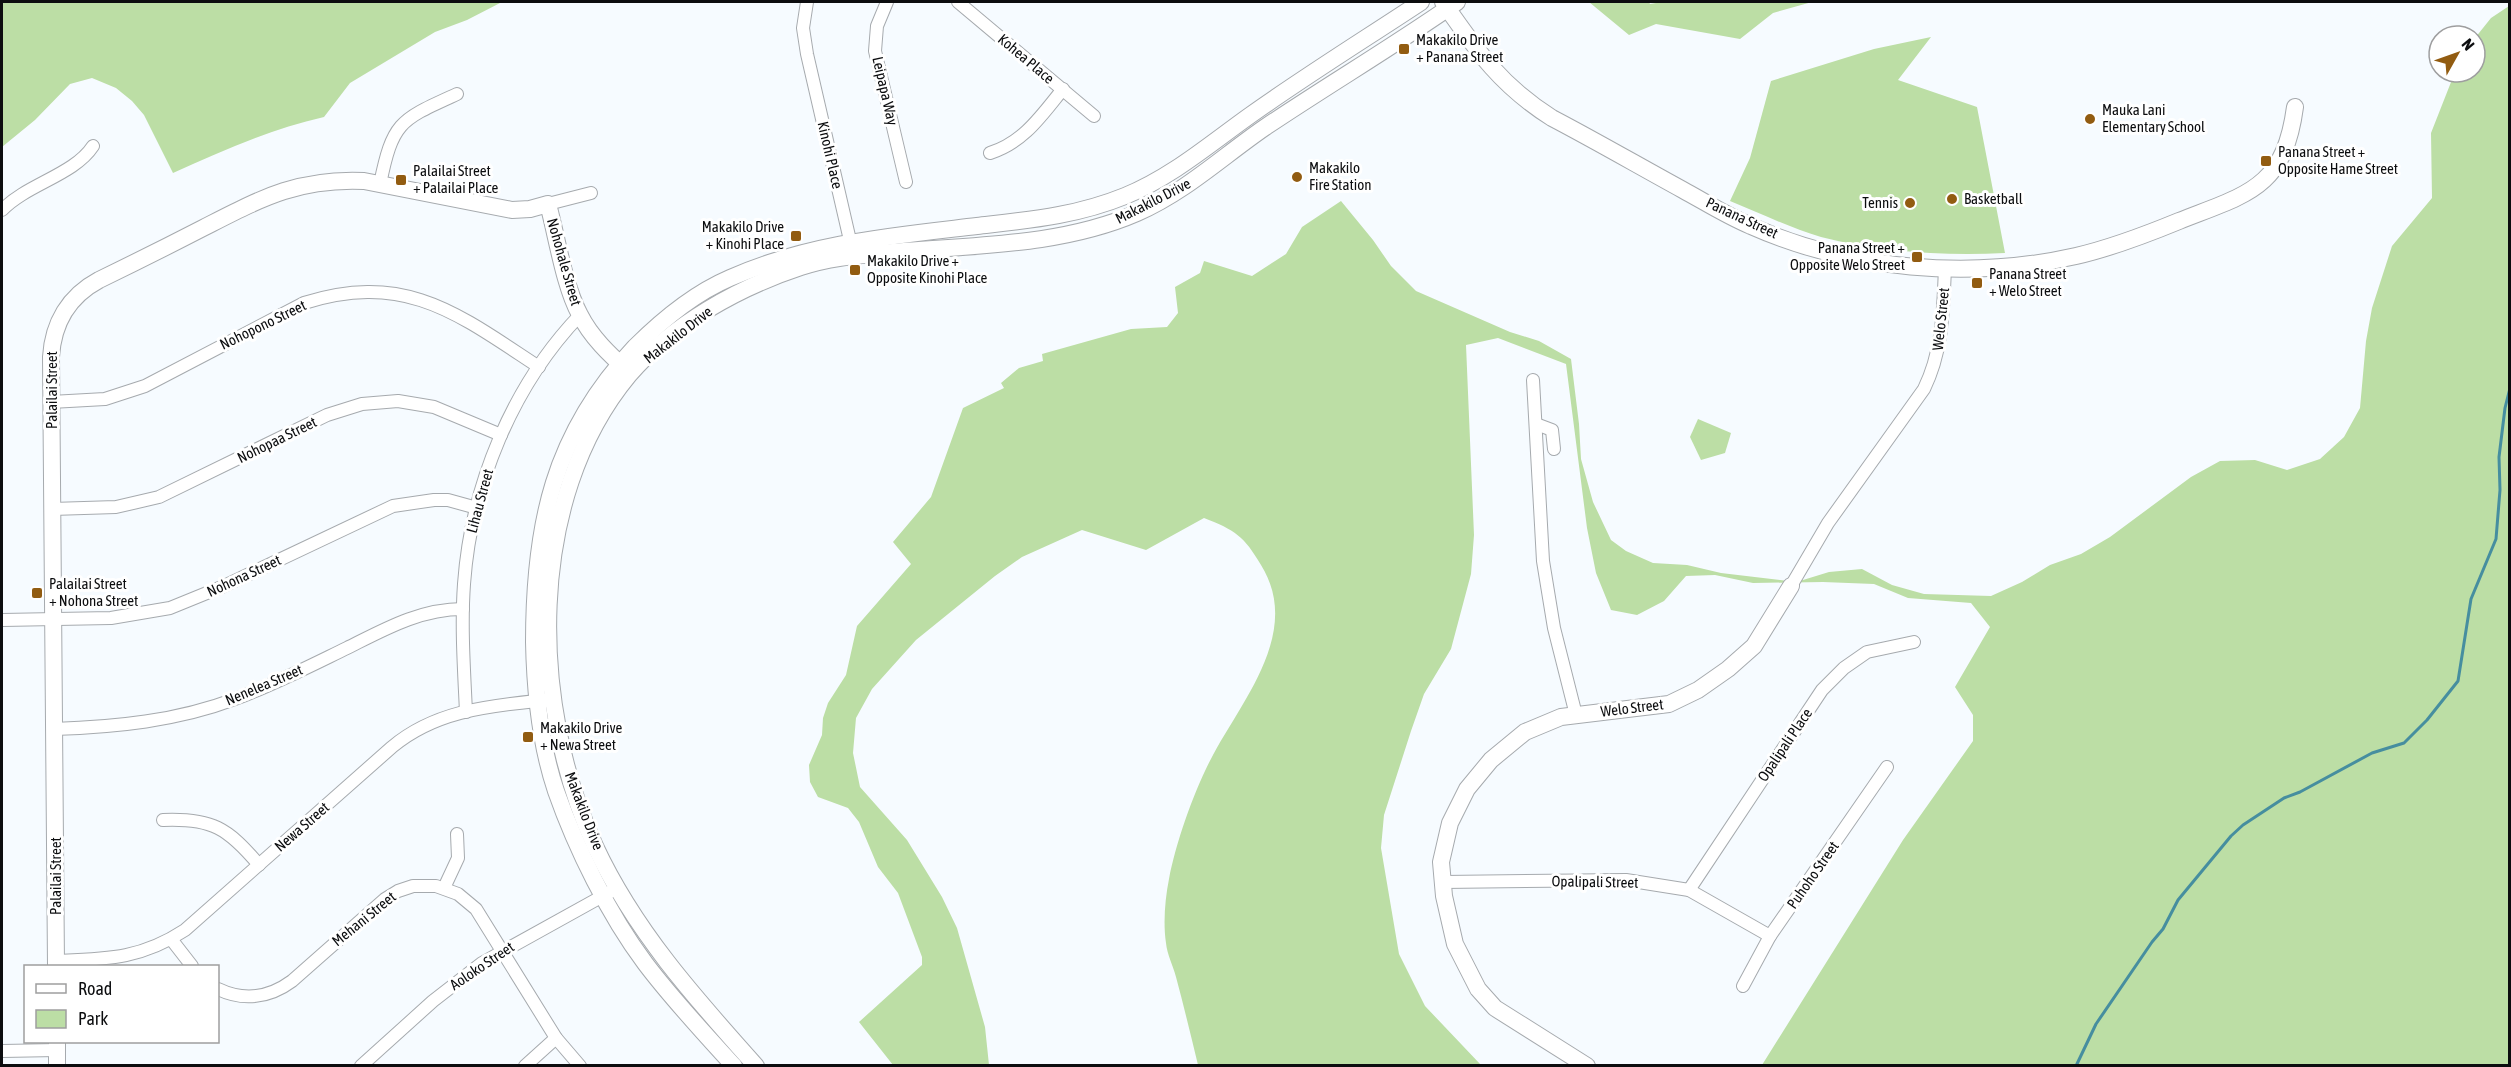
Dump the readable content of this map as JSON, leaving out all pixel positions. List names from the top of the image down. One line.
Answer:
{"streets":{"street":["Kohea Place","Leipapa Way","Kinohi Place","Makakilo Drive","Panana Street","Nohohale Street","Welo Street","Nohopono Street","Palailai Street","Nohopaa Street","Lihau Street","Nohona Street","Nenelea Street","Opalipali Place","Newa Street","Puhoho Street","Opalipali Street","Mehani Street","Aoloko Street"]},"crossings":[["Kinohi Place","Makakilo Drive"],["Makakilo Drive","Panana Street"],["Makakilo Drive","Nohohale Street"],["Makakilo Drive","Newa Street"],["Makakilo Drive","Aoloko Street"],["Panana Street","Welo Street"],["Nohohale Street","Palailai Street"],["Nohohale Street","Lihau Street"],["Welo Street","Opalipali Street"],["Nohopono Street","Palailai Street"],["Nohopono Street","Lihau Street"],["Palailai Street","Nohopaa Street"],["Palailai Street","Nohona Street"],["Palailai Street","Nenelea Street"],["Palailai Street","Newa Street"],["Nohopaa Street","Lihau Street"],["Lihau Street","Nohona Street"],["Lihau Street","Nenelea Street"],["Lihau Street","Newa Street"],["Opalipali Place","Opalipali Street"],["Puhoho Street","Opalipali Street"],["Mehani Street","Aoloko Street"]],"places":{"transit":["Makakilo Drive + Panana Street","Panana Street + Opposite Hame Street","Palailai Street + Palailai Place","Makakilo Drive + Kinohi Place","Panana Street + Opposite Welo Street","Makakilo Drive + Opposite Kinohi Place","Panana Street + Welo Street","Palailai Street + Nohona Street","Makakilo Drive + Newa Street"],"other":["Mauka Lani Elementary School","Makakilo Fire Station","Basketball","Tennis"]},"legend":["Road","Park"],"north":"top right"}
